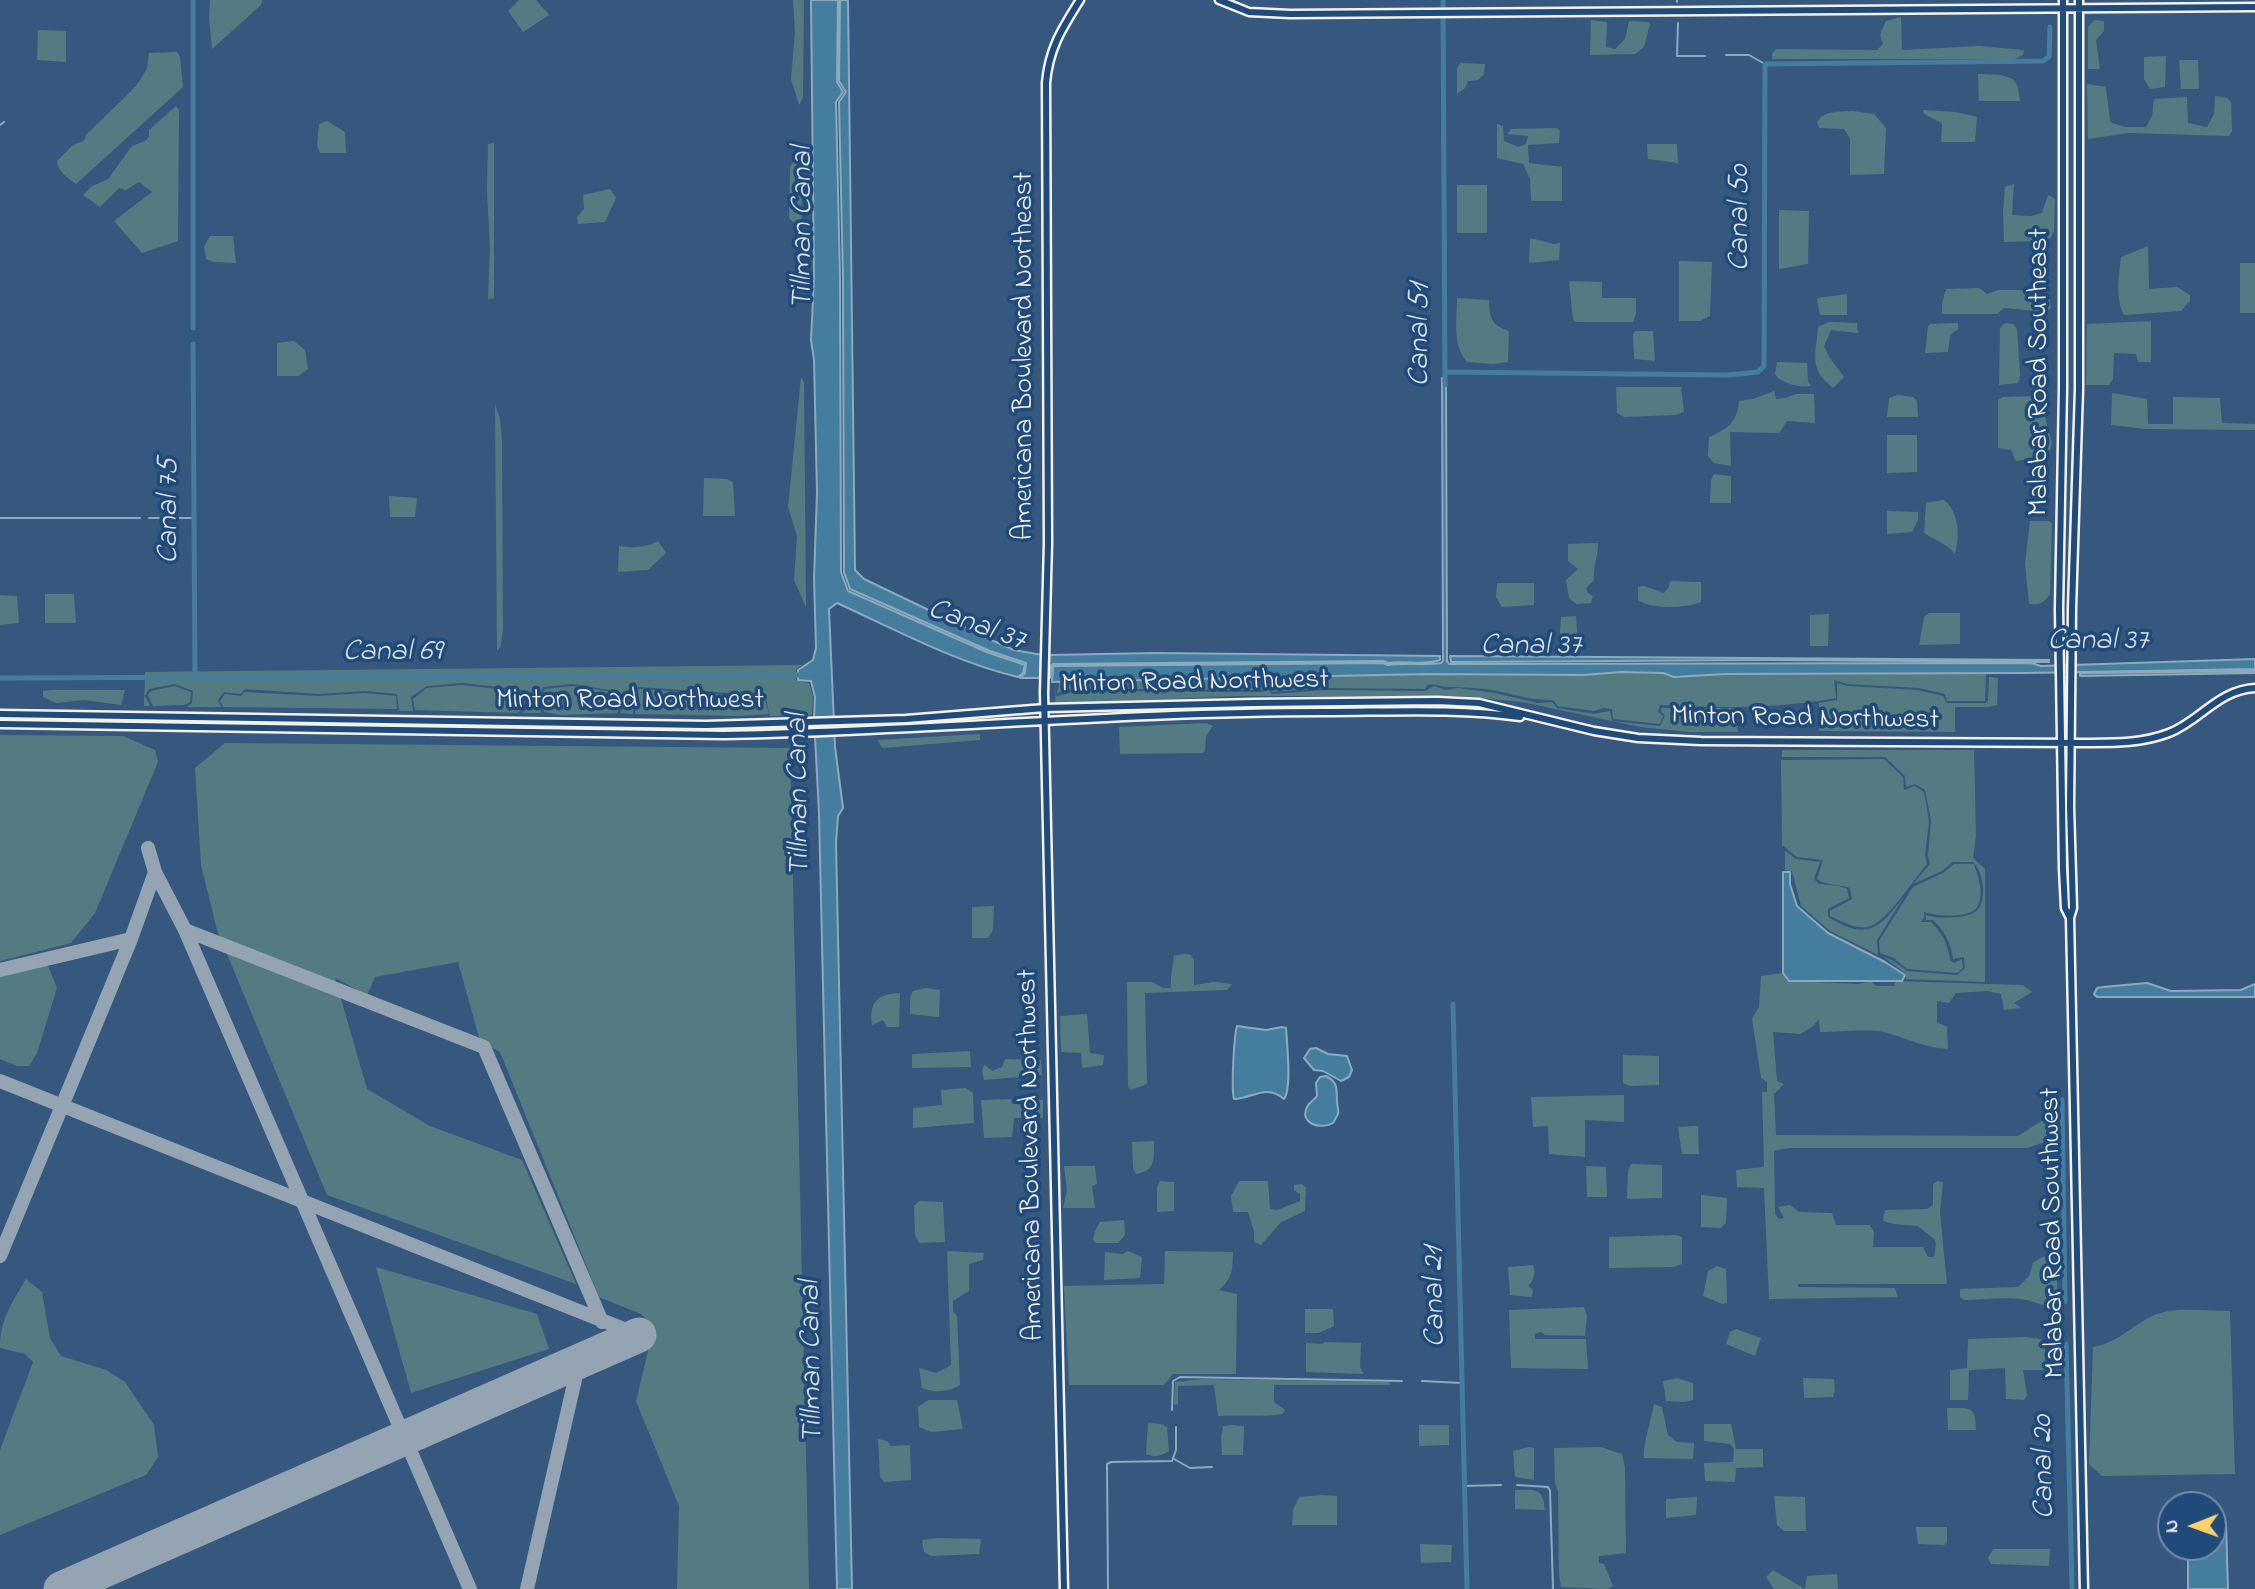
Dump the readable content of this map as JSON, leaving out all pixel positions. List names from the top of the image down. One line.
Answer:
{"streets":{"main road":["Americana Boulevard Northeast","Malabar Road Southeast","Minton Road Northwest","Americana Boulevard Northwest","Malabar Road Southwest"]},"crossings":[["Americana Boulevard Northeast","Minton Road Northwest"],["Americana Boulevard Northeast","Americana Boulevard Northwest"],["Malabar Road Southeast","Minton Road Northwest"],["Malabar Road Southeast","Malabar Road Southwest"],["Minton Road Northwest","Americana Boulevard Northwest"],["Minton Road Northwest","Malabar Road Southwest"]],"water":["Canal 50","Tillman Canal","Canal 51","Canal 75","Canal 37","Canal 69","Canal 21","Canal 20"],"north":"left"}
